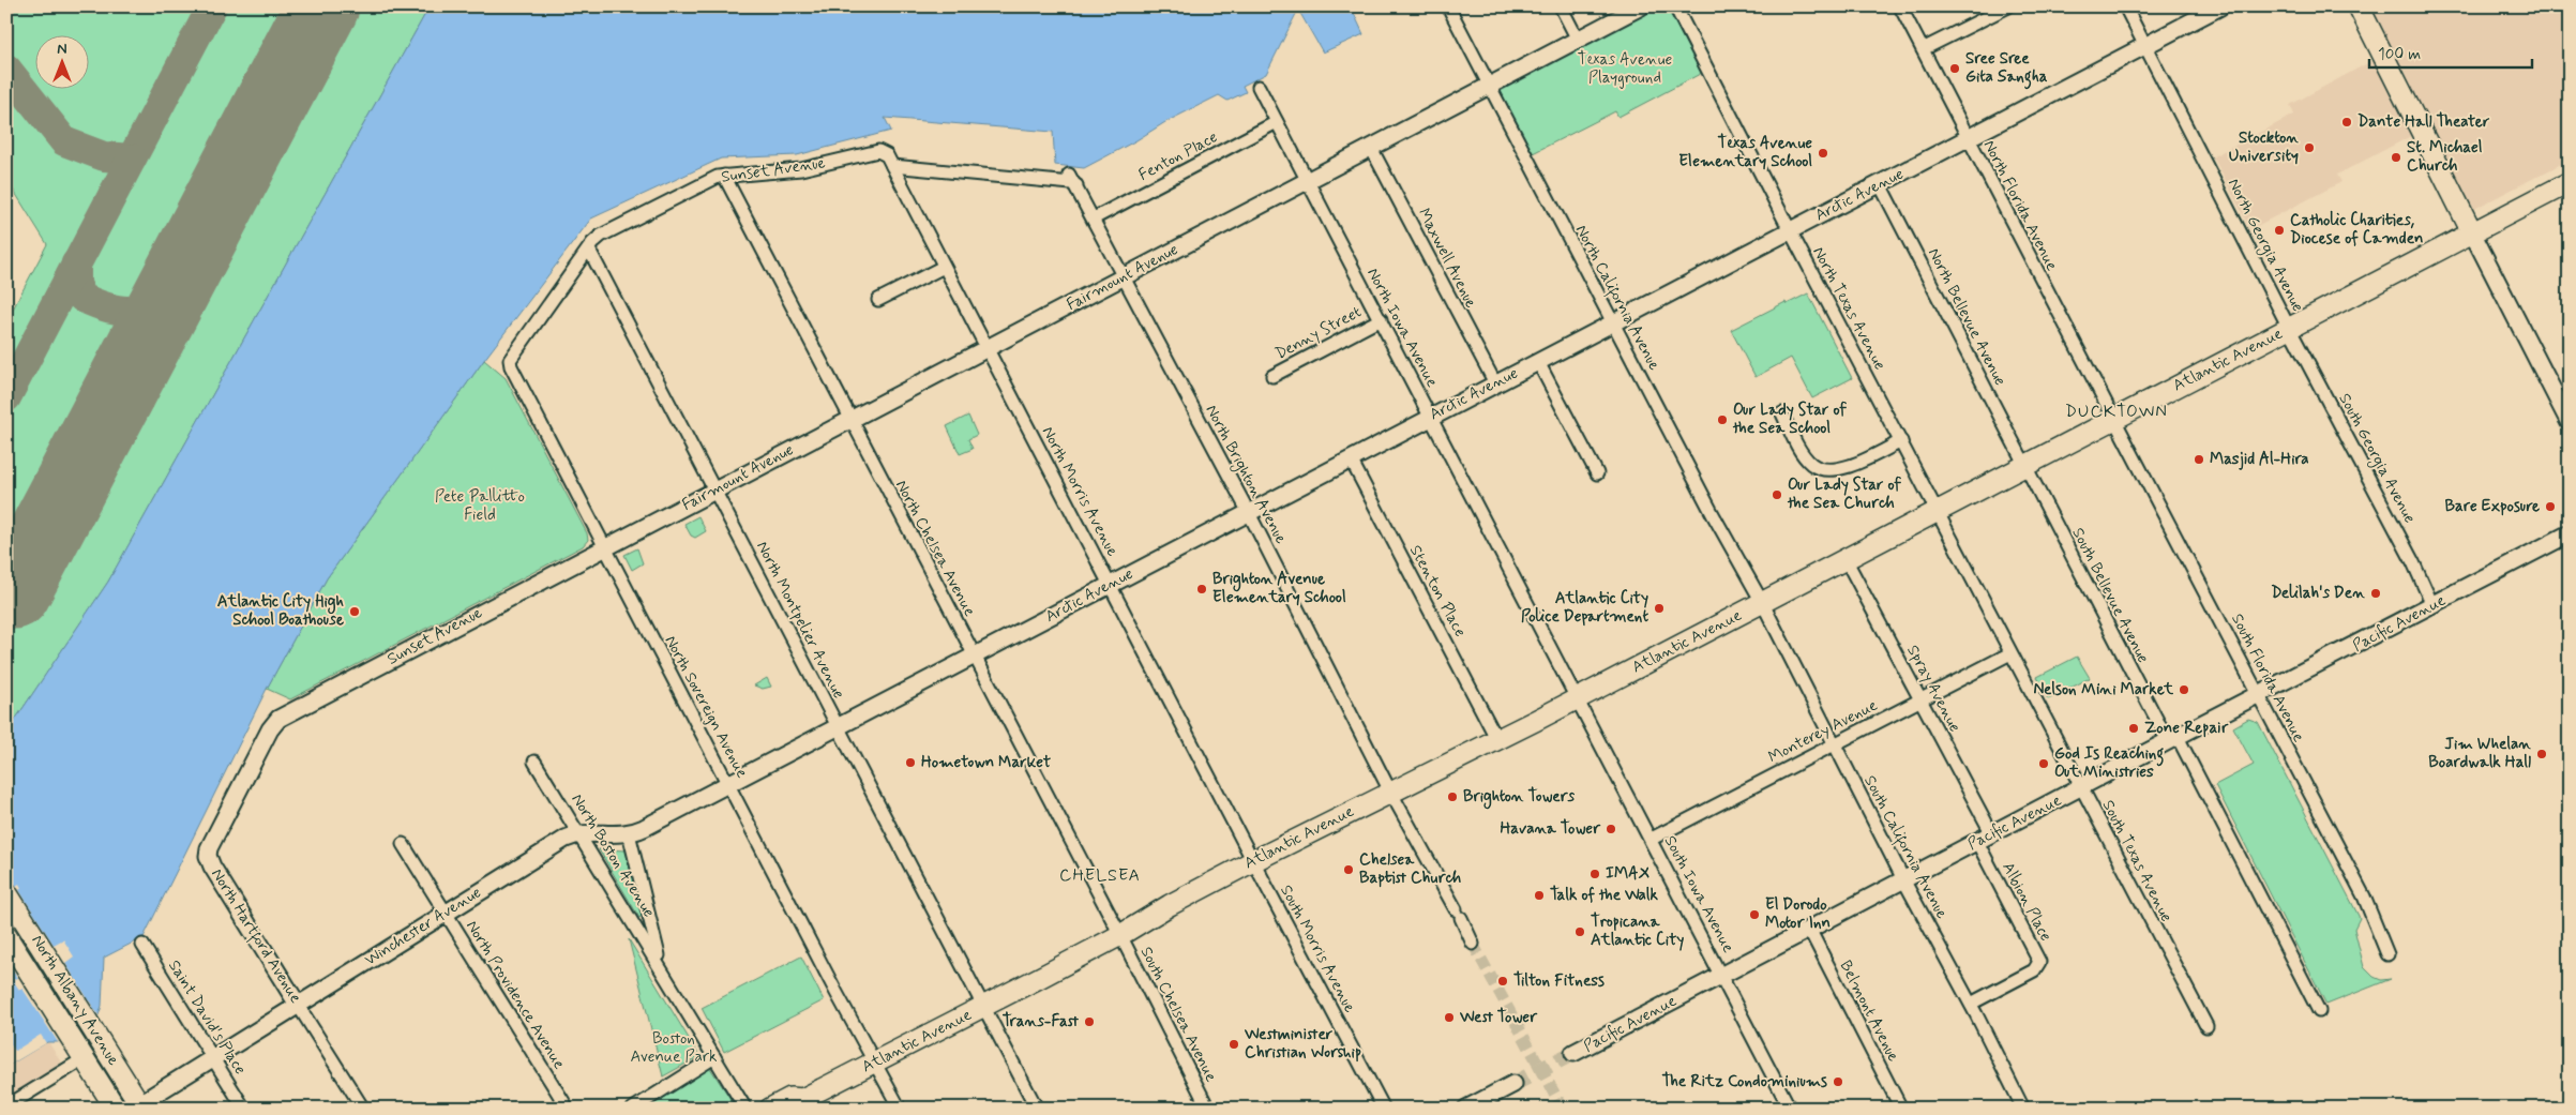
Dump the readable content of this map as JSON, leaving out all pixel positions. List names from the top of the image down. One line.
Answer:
{"streets":{"main road":["Atlantic Avenue","North Albany Avenue"],"street":["Fenton Place","Sunset Avenue","Arctic Avenue","North Florida Avenue","North Georgia Avenue","Maxwell Avenue","Fairmount Avenue","North California Avenue","North Texas Avenue","North Bellevue Avenue","North Iowa Avenue","Denny Street","South Georgia Avenue","North Brighton Avenue","North Morris Avenue","North Chelsea Avenue","Stenton Place","South Bellevue Avenue","North Montpelier Avenue","Pacific Avenue","South Florida Avenue","Spray Avenue","North Sovereign Avenue","Monterey Avenue","South California Avenue","North Boston Avenue","South Texas Avenue","South Iowa Avenue","Albion Place","Winchester Avenue","North Hartford Avenue","South Morris Avenue","North Providence Avenue","Belmont Avenue","South Chelsea Avenue","Saint David's Place"]},"crossings":[["Fenton Place","North Iowa Avenue"],["Fenton Place","North Brighton Avenue"],["Sunset Avenue","Fairmount Avenue"],["Sunset Avenue","North Morris Avenue"],["Sunset Avenue","North Chelsea Avenue"],["Sunset Avenue","North Montpelier Avenue"],["Sunset Avenue","North Sovereign Avenue"],["Sunset Avenue","North Hartford Avenue"],["Arctic Avenue","North Florida Avenue"],["Arctic Avenue","North Georgia Avenue"],["Arctic Avenue","Maxwell Avenue"],["Arctic Avenue","North California Avenue"],["Arctic Avenue","North Texas Avenue"],["Arctic Avenue","North Bellevue Avenue"],["Arctic Avenue","North Iowa Avenue"],["Arctic Avenue","North Brighton Avenue"],["Arctic Avenue","North Morris Avenue"],["Arctic Avenue","North Chelsea Avenue"],["Arctic Avenue","Stenton Place"],["Arctic Avenue","North Montpelier Avenue"],["Arctic Avenue","North Sovereign Avenue"],["Arctic Avenue","Winchester Avenue"],["North Florida Avenue","Atlantic Avenue"],["North Florida Avenue","South Florida Avenue"],["North Georgia Avenue","Atlantic Avenue"],["North Georgia Avenue","South Georgia Avenue"],["Maxwell Avenue","Fairmount Avenue"],["Fairmount Avenue","North California Avenue"],["Fairmount Avenue","North Iowa Avenue"],["Fairmount Avenue","North Brighton Avenue"],["Fairmount Avenue","North Morris Avenue"],["Fairmount Avenue","North Chelsea Avenue"],["Fairmount Avenue","North Montpelier Avenue"],["Fairmount Avenue","North Sovereign Avenue"],["North California Avenue","Atlantic Avenue"],["North California Avenue","South California Avenue"],["North Texas Avenue","Atlantic Avenue"],["North Texas Avenue","South Texas Avenue"],["North Bellevue Avenue","Atlantic Avenue"],["North Bellevue Avenue","South Bellevue Avenue"],["North Iowa Avenue","Denny Street"],["North Iowa Avenue","Atlantic Avenue"],["North Iowa Avenue","South Iowa Avenue"],["Atlantic Avenue","South Georgia Avenue"],["Atlantic Avenue","North Brighton Avenue"],["Atlantic Avenue","North Morris Avenue"],["Atlantic Avenue","North Chelsea Avenue"],["Atlantic Avenue","Stenton Place"],["Atlantic Avenue","South Bellevue Avenue"],["Atlantic Avenue","North Montpelier Avenue"],["Atlantic Avenue","South Florida Avenue"],["Atlantic Avenue","Spray Avenue"],["Atlantic Avenue","North Sovereign Avenue"],["Atlantic Avenue","South California Avenue"],["Atlantic Avenue","South Texas Avenue"],["Atlantic Avenue","South Iowa Avenue"],["Atlantic Avenue","South Morris Avenue"],["Atlantic Avenue","South Chelsea Avenue"],["South Georgia Avenue","Pacific Avenue"],["North Morris Avenue","South Morris Avenue"],["North Chelsea Avenue","South Chelsea Avenue"],["South Bellevue Avenue","Pacific Avenue"],["Pacific Avenue","South Florida Avenue"],["Pacific Avenue","Spray Avenue"],["Pacific Avenue","South California Avenue"],["Pacific Avenue","South Texas Avenue"],["Pacific Avenue","South Iowa Avenue"],["Pacific Avenue","Albion Place"],["Pacific Avenue","Belmont Avenue"],["Spray Avenue","Monterey Avenue"],["North Sovereign Avenue","Winchester Avenue"],["Monterey Avenue","South California Avenue"],["Monterey Avenue","South Texas Avenue"],["Monterey Avenue","South Iowa Avenue"],["South California Avenue","Albion Place"],["North Boston Avenue","Winchester Avenue"],["Winchester Avenue","North Hartford Avenue"],["Winchester Avenue","North Providence Avenue"],["Winchester Avenue","North Albany Avenue"],["Winchester Avenue","Saint David's Place"]],"districts":["DUCKTOWN","CHELSEA"],"parks":["Texas Avenue Playground","Pete Pallitto Field","Boston Avenue Park"],"places":["Sree Sree Gita Sangha","Dante Hall Theater","Stockton University","Texas Avenue Elementary School","St. Michael Church","Catholic Charities, Diocese of Camden","Our Lady Star of the Sea School","Masjid Al-Hira","Our Lady Star of the Sea Church","Bare Exposure","Brighton Avenue Elementary School","Delilah's Den","Atlantic City Police Department","Atlantic City High School Boathouse","Nelson Mini Market","Zone Repair","Jim Whelan Boardwalk Hall","Hometown Market","God Is Reaching Out Ministries","Brighton Towers","Havana Tower","Chelsea Baptist Church","IMAX","Talk of the Walk","El Dorodo Motor Inn","Tropicana Atlantic City","Tilton Fitness","West Tower","Trans-Fast","Westminister Christian Worship","The Ritz Condominiums"],"scale_bar":"100 m","north":"top"}
